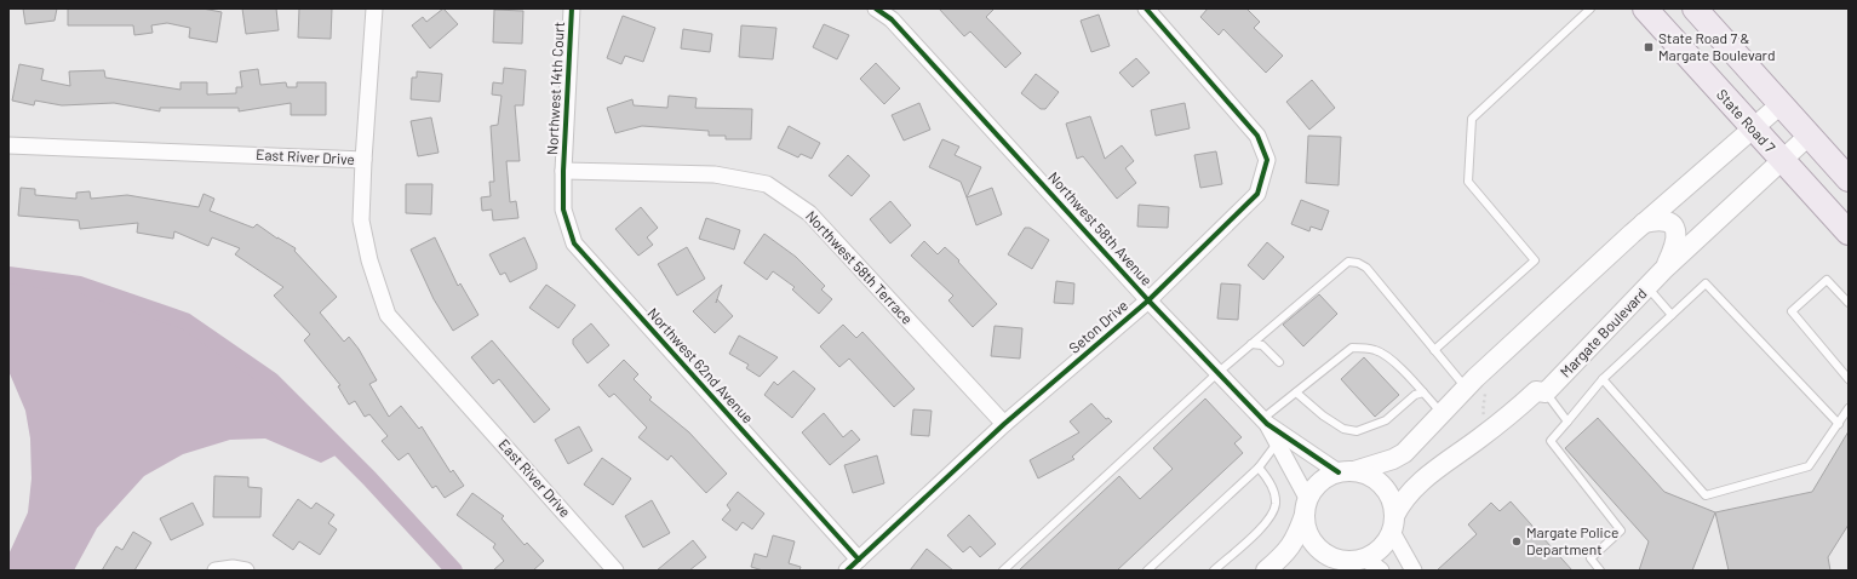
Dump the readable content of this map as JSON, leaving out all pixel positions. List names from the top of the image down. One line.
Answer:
{"streets":{"main road":["State Road 7"],"street":["Northwest 14th Court","East River Drive","Northwest 58th Avenue","Northwest 58th Terrace","Seton Drive","Margate Boulevard","Northwest 62nd Avenue"]},"crossings":[["Northwest 14th Court","Northwest 58th Terrace"],["Northwest 14th Court","Northwest 62nd Avenue"],["State Road 7","Margate Boulevard"],["Northwest 58th Avenue","Seton Drive"],["Northwest 58th Avenue","Margate Boulevard"],["Northwest 58th Terrace","Seton Drive"],["Northwest 58th Terrace","Northwest 62nd Avenue"],["Seton Drive","Northwest 62nd Avenue"]],"places":{"transit":["State Road 7 & Margate Boulevard"],"other":["Margate Police Department"]}}
